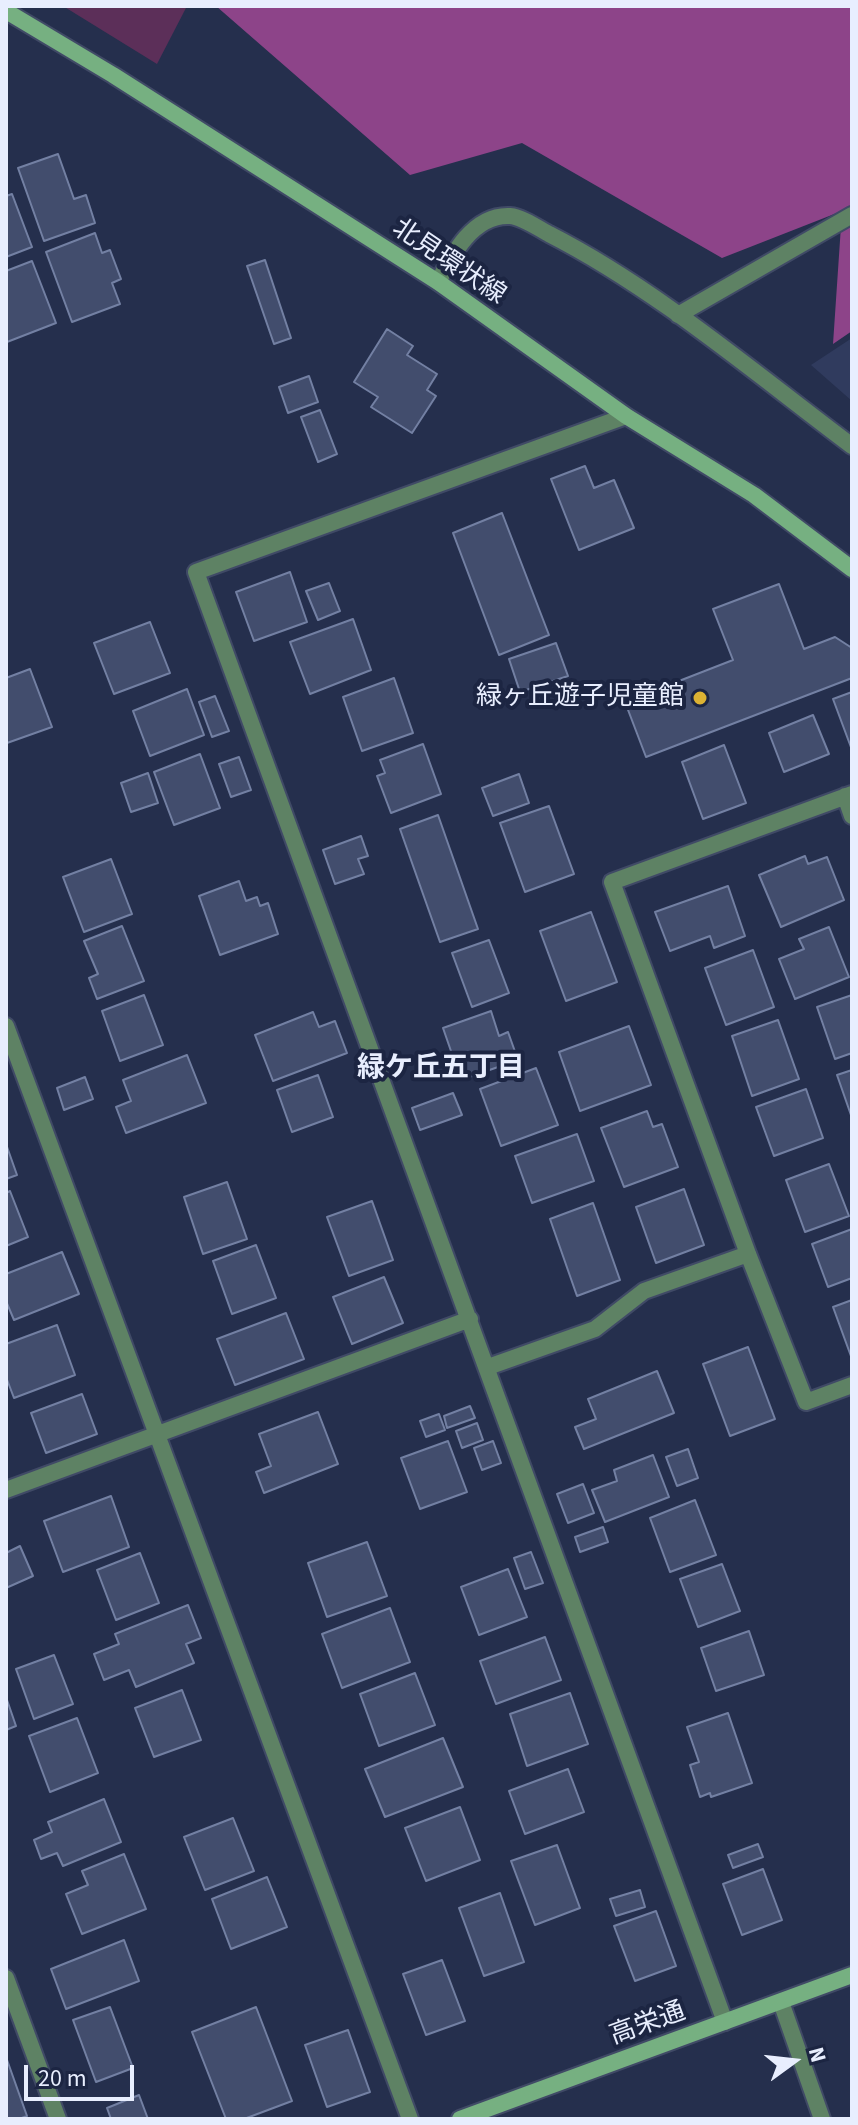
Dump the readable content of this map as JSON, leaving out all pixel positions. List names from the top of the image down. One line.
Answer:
{"streets":{"main road":["北見環状線","高栄通"]},"districts":["緑ケ丘五丁目"],"places":["緑ヶ丘遊子児童館"],"scale_bar":"20 m","north":"right"}
